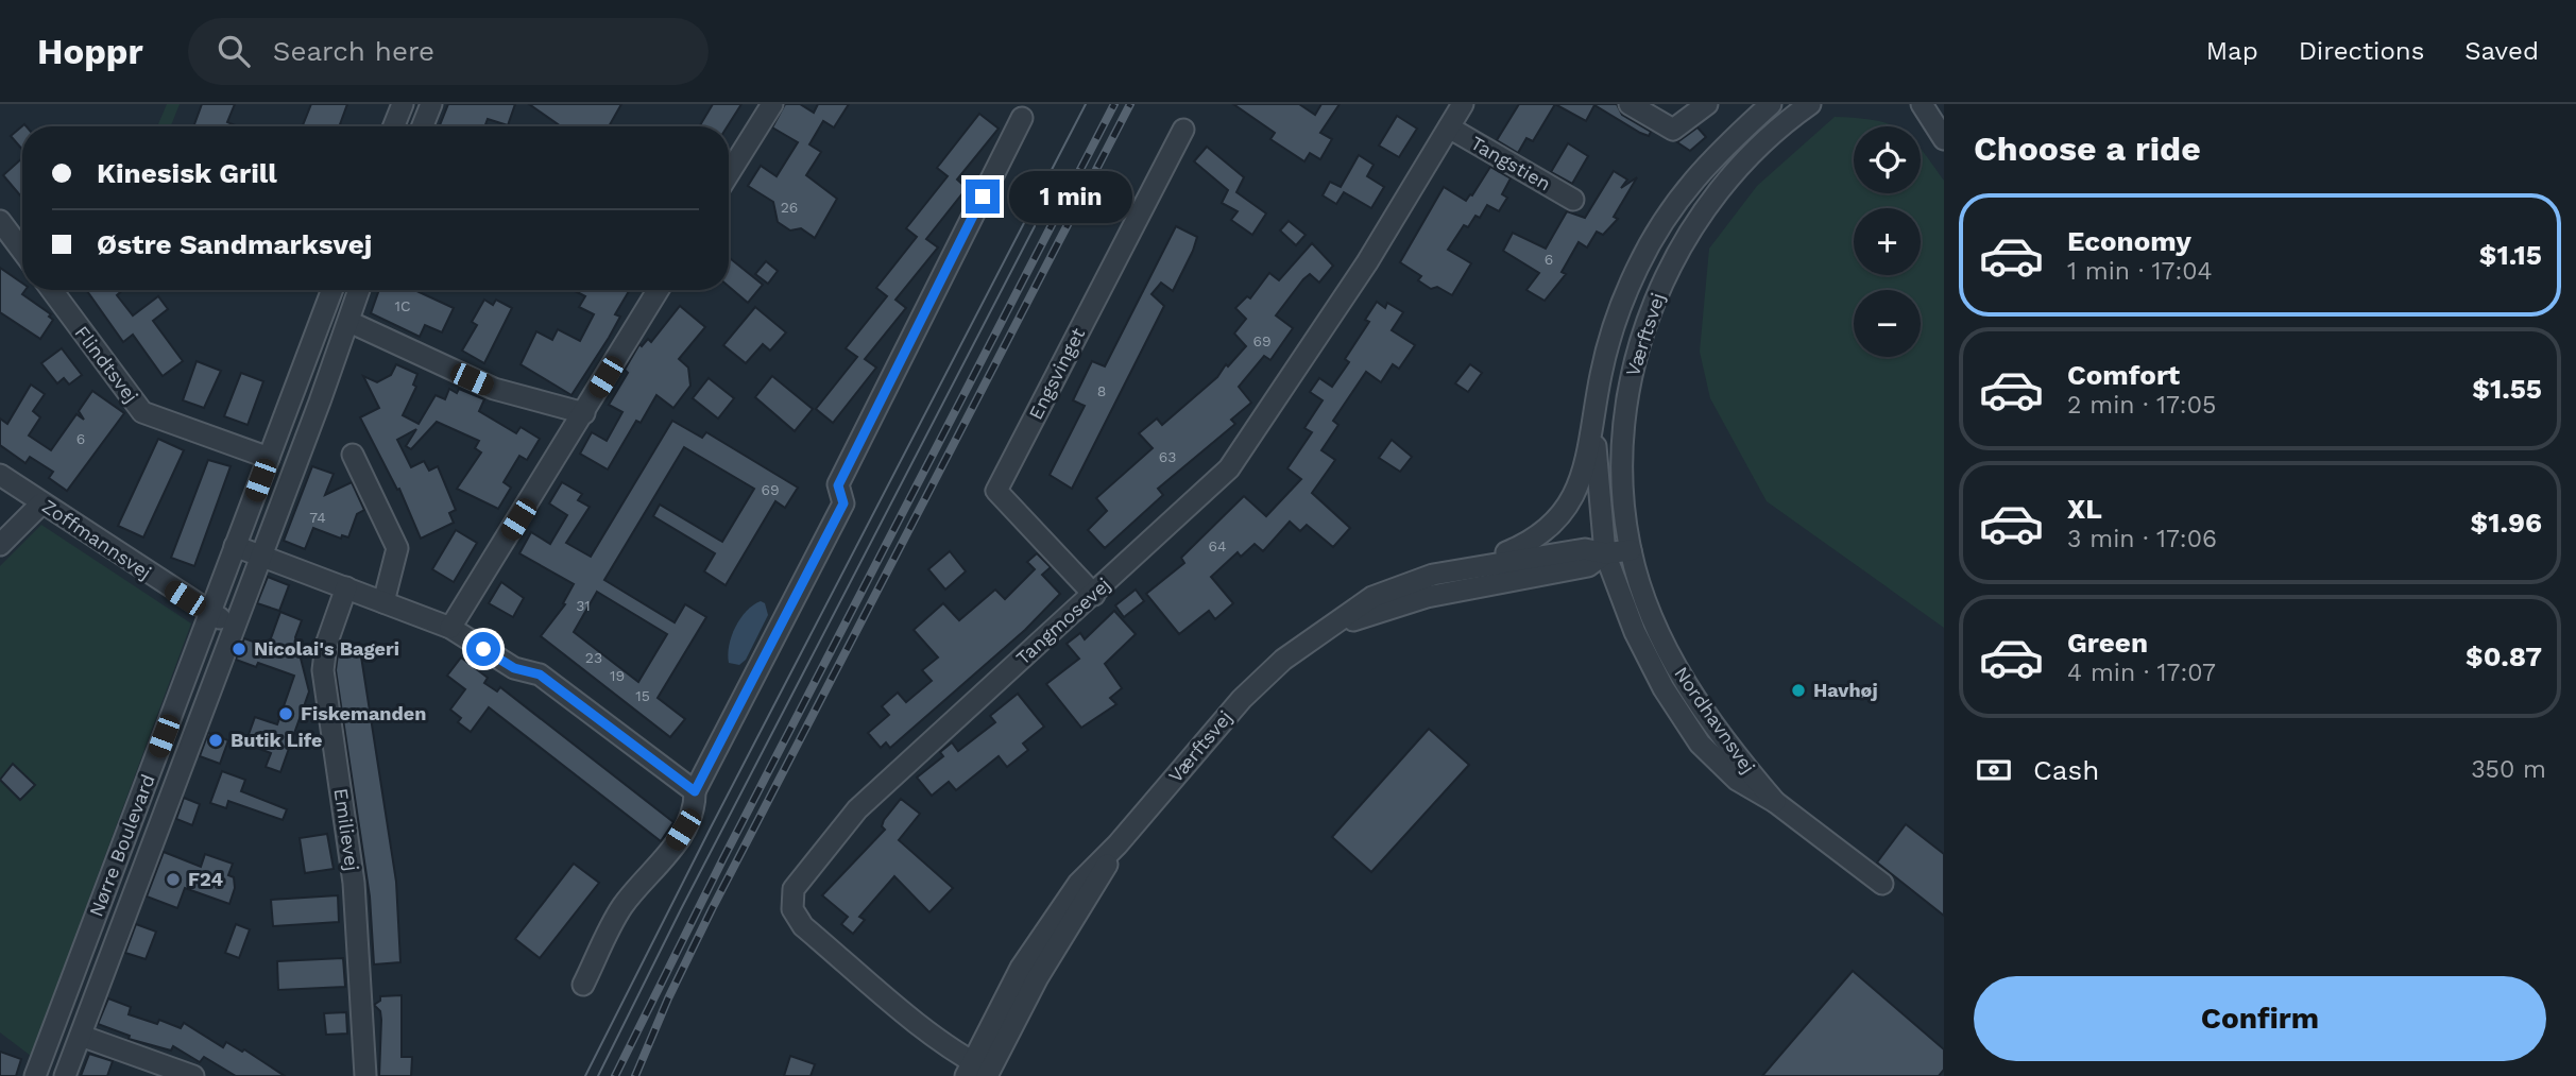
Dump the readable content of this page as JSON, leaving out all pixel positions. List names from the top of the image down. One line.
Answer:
{"streets":{"street":["Tangstien","Værftsvej","Flindtsvej","Engsvinget","Zoffmannsvej","Tangmosevej","Nordhavnsvej","Emilievej","Nørre Boulevard"]},"crossings":[["Tangstien","Tangmosevej"],["Værftsvej","Tangmosevej"],["Værftsvej","Nordhavnsvej"],["Flindtsvej","Nørre Boulevard"],["Engsvinget","Tangmosevej"],["Zoffmannsvej","Nørre Boulevard"]],"places":["Nicolai's Bageri","Havhøj","Fiskemanden","Butik Life","F24"],"house_numbers":["26","6","1C","69","8","6","63","69","74","64","31","23","19","15"],"page":{"header":"Hoppr","search":"Search here","nav":["Map","Directions","Saved"],"heading":"Choose a ride","map_buttons":["+","−"],"banner":["Kinesisk Grill","Østre Sandmarksvej"],"bubble":"1 min","list":[{"name":"Economy","note":"1 min · 17:04","value":"$1.15"},{"name":"Comfort","note":"2 min · 17:05","value":"$1.55"},{"name":"XL","note":"3 min · 17:06","value":"$1.96"},{"name":"Green","note":"4 min · 17:07","value":"$0.87"}],"pay":["Cash","350 m"],"buttons":"Confirm"}}
